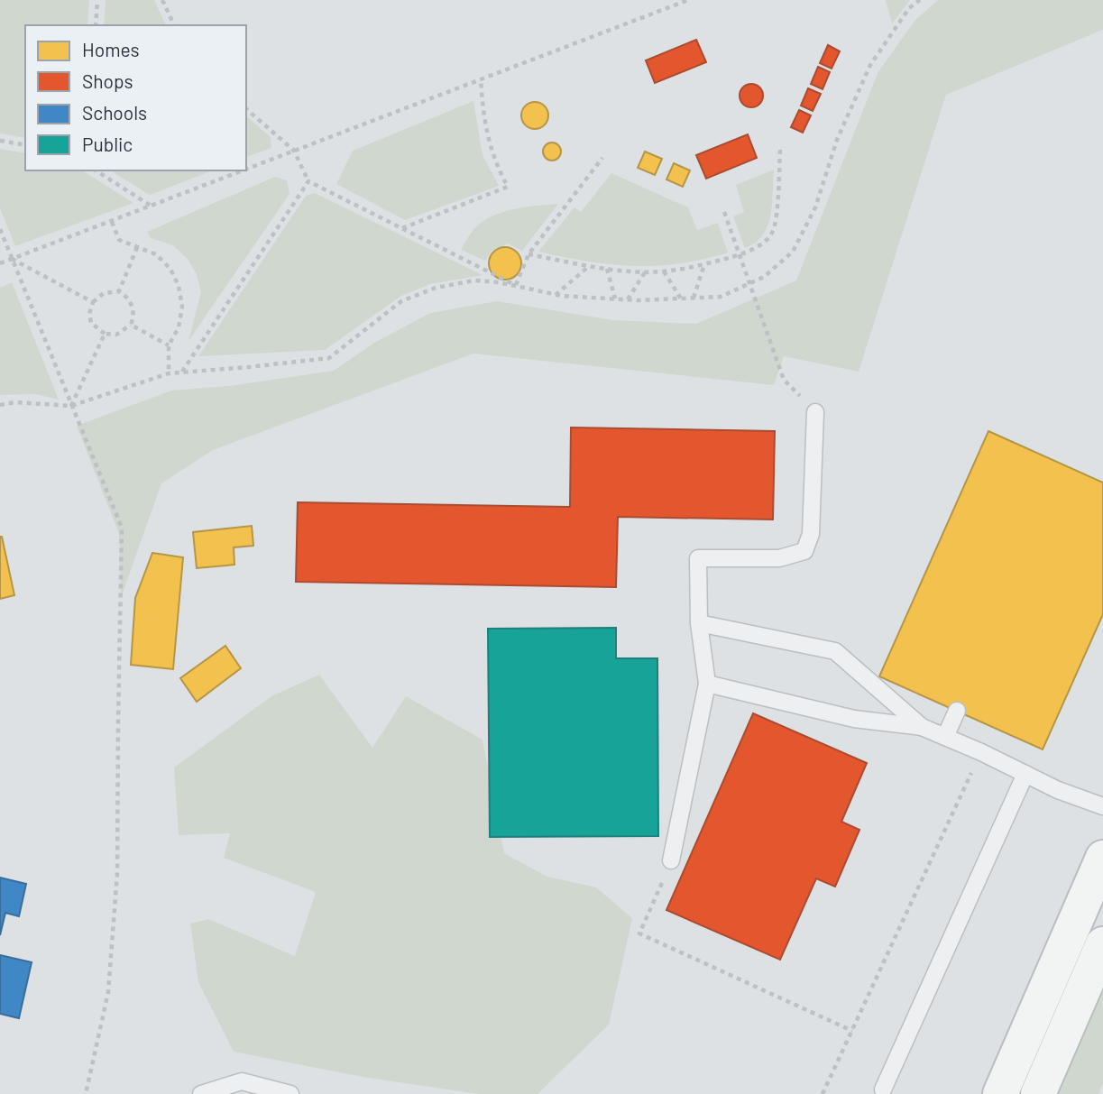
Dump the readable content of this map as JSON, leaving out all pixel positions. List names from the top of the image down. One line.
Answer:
{"legend":["Homes","Shops","Schools","Public"]}
